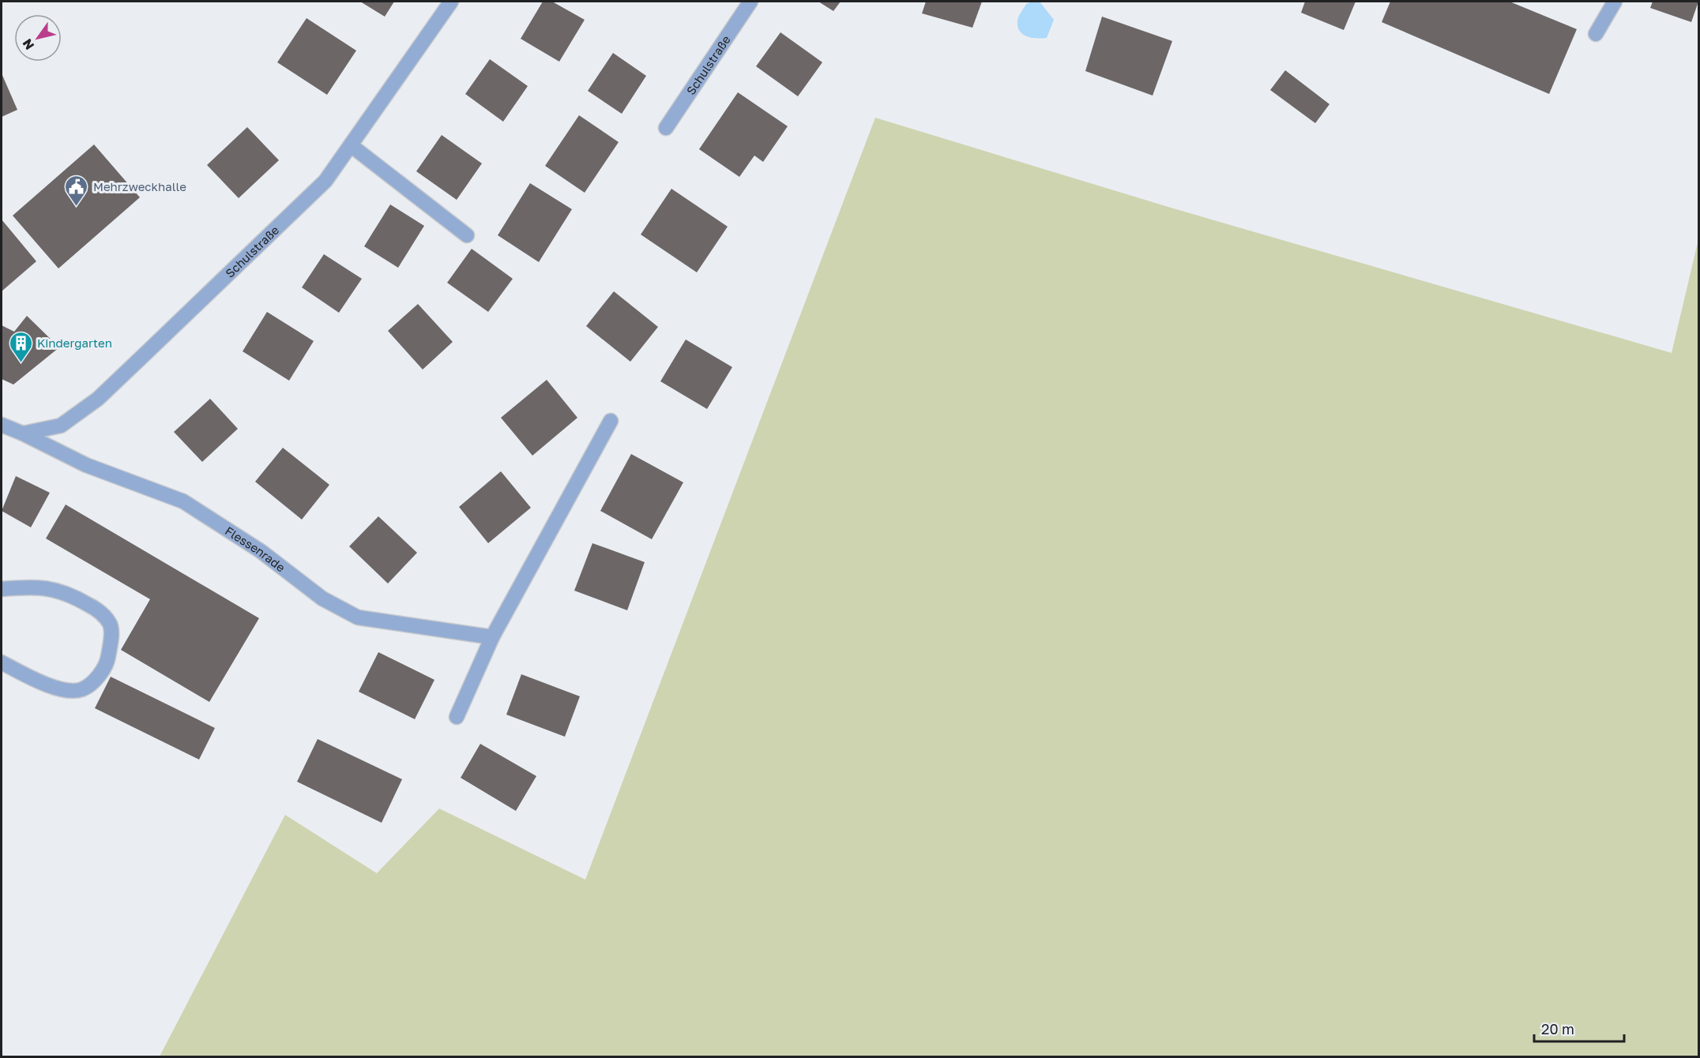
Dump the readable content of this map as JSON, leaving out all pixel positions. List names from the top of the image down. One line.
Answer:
{"streets":{"street":["Schulstraße","Flessenrade"]},"crossings":[["Schulstraße","Flessenrade"]],"places":{"public building":["Mehrzweckhalle"],"building":["Kindergarten"]},"scale_bar":"20 m","north":"bottom left"}
